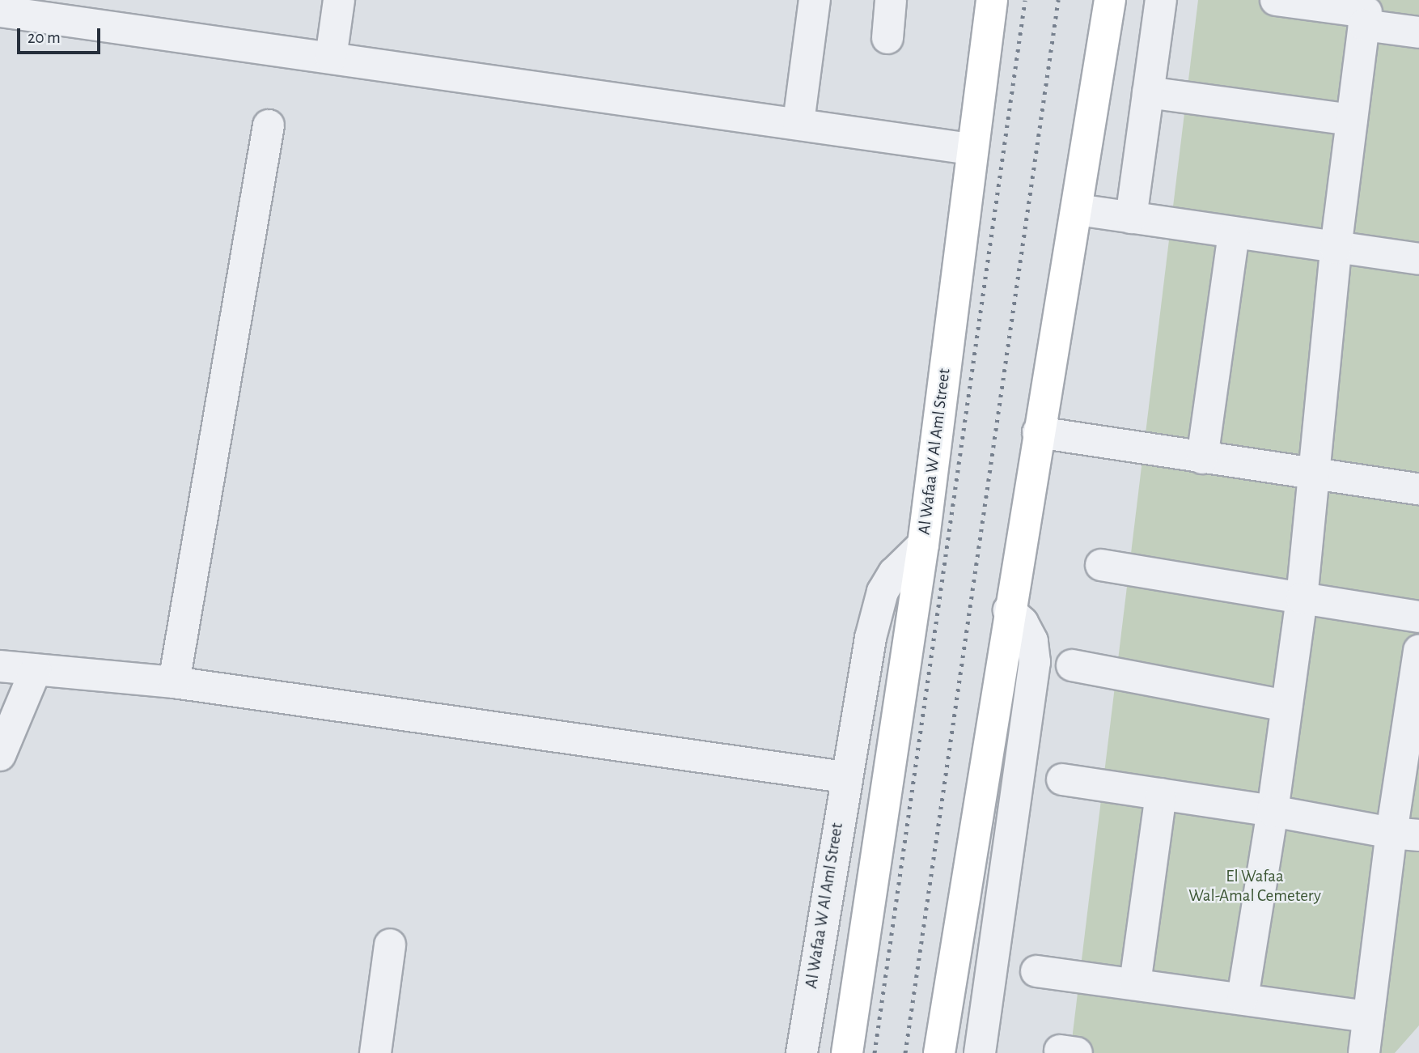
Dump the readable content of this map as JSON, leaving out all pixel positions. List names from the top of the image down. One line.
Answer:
{"streets":{"main road":["Al Wafaa W Al Aml Street"]},"parks":["El Wafaa Wal-Amal Cemetery"],"scale_bar":"20 m"}
